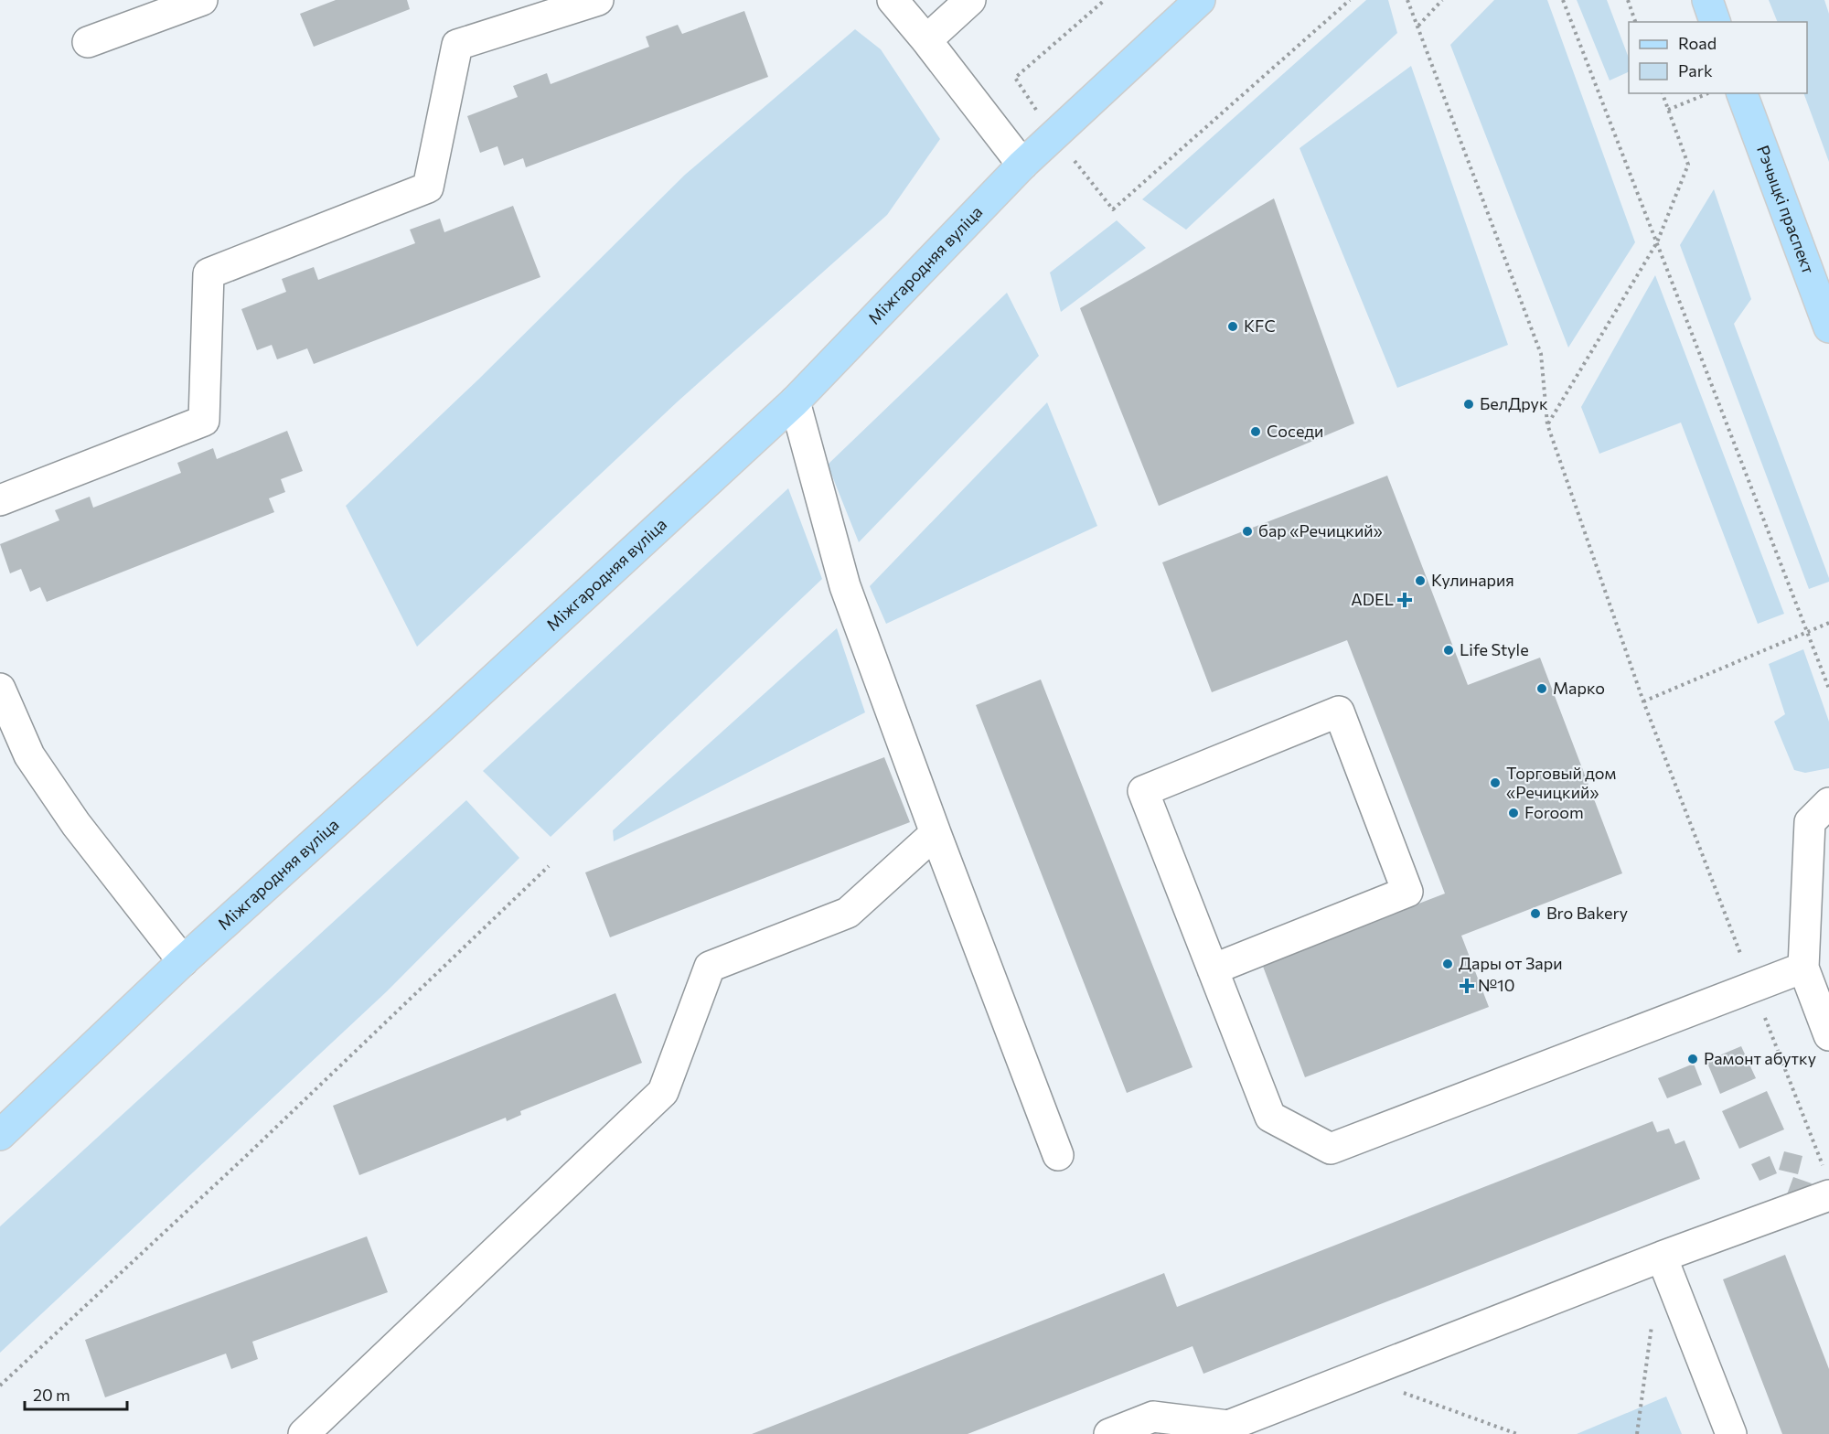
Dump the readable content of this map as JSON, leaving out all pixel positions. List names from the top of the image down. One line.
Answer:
{"streets":{"main road":["Рэчыцкі праспект","Міжгародняя вуліца"]},"places":{"other":["KFC","БелДрук","Соседи","бар «Речицкий»","Кулинария","Life Style","Марко","Торговый дом «Речицкий»","Foroom","Bro Bakery","Дары от Зари","Рамонт абутку"],"health":["ADEL","№10"]},"legend":["Road","Park"],"scale_bar":"20 m"}
